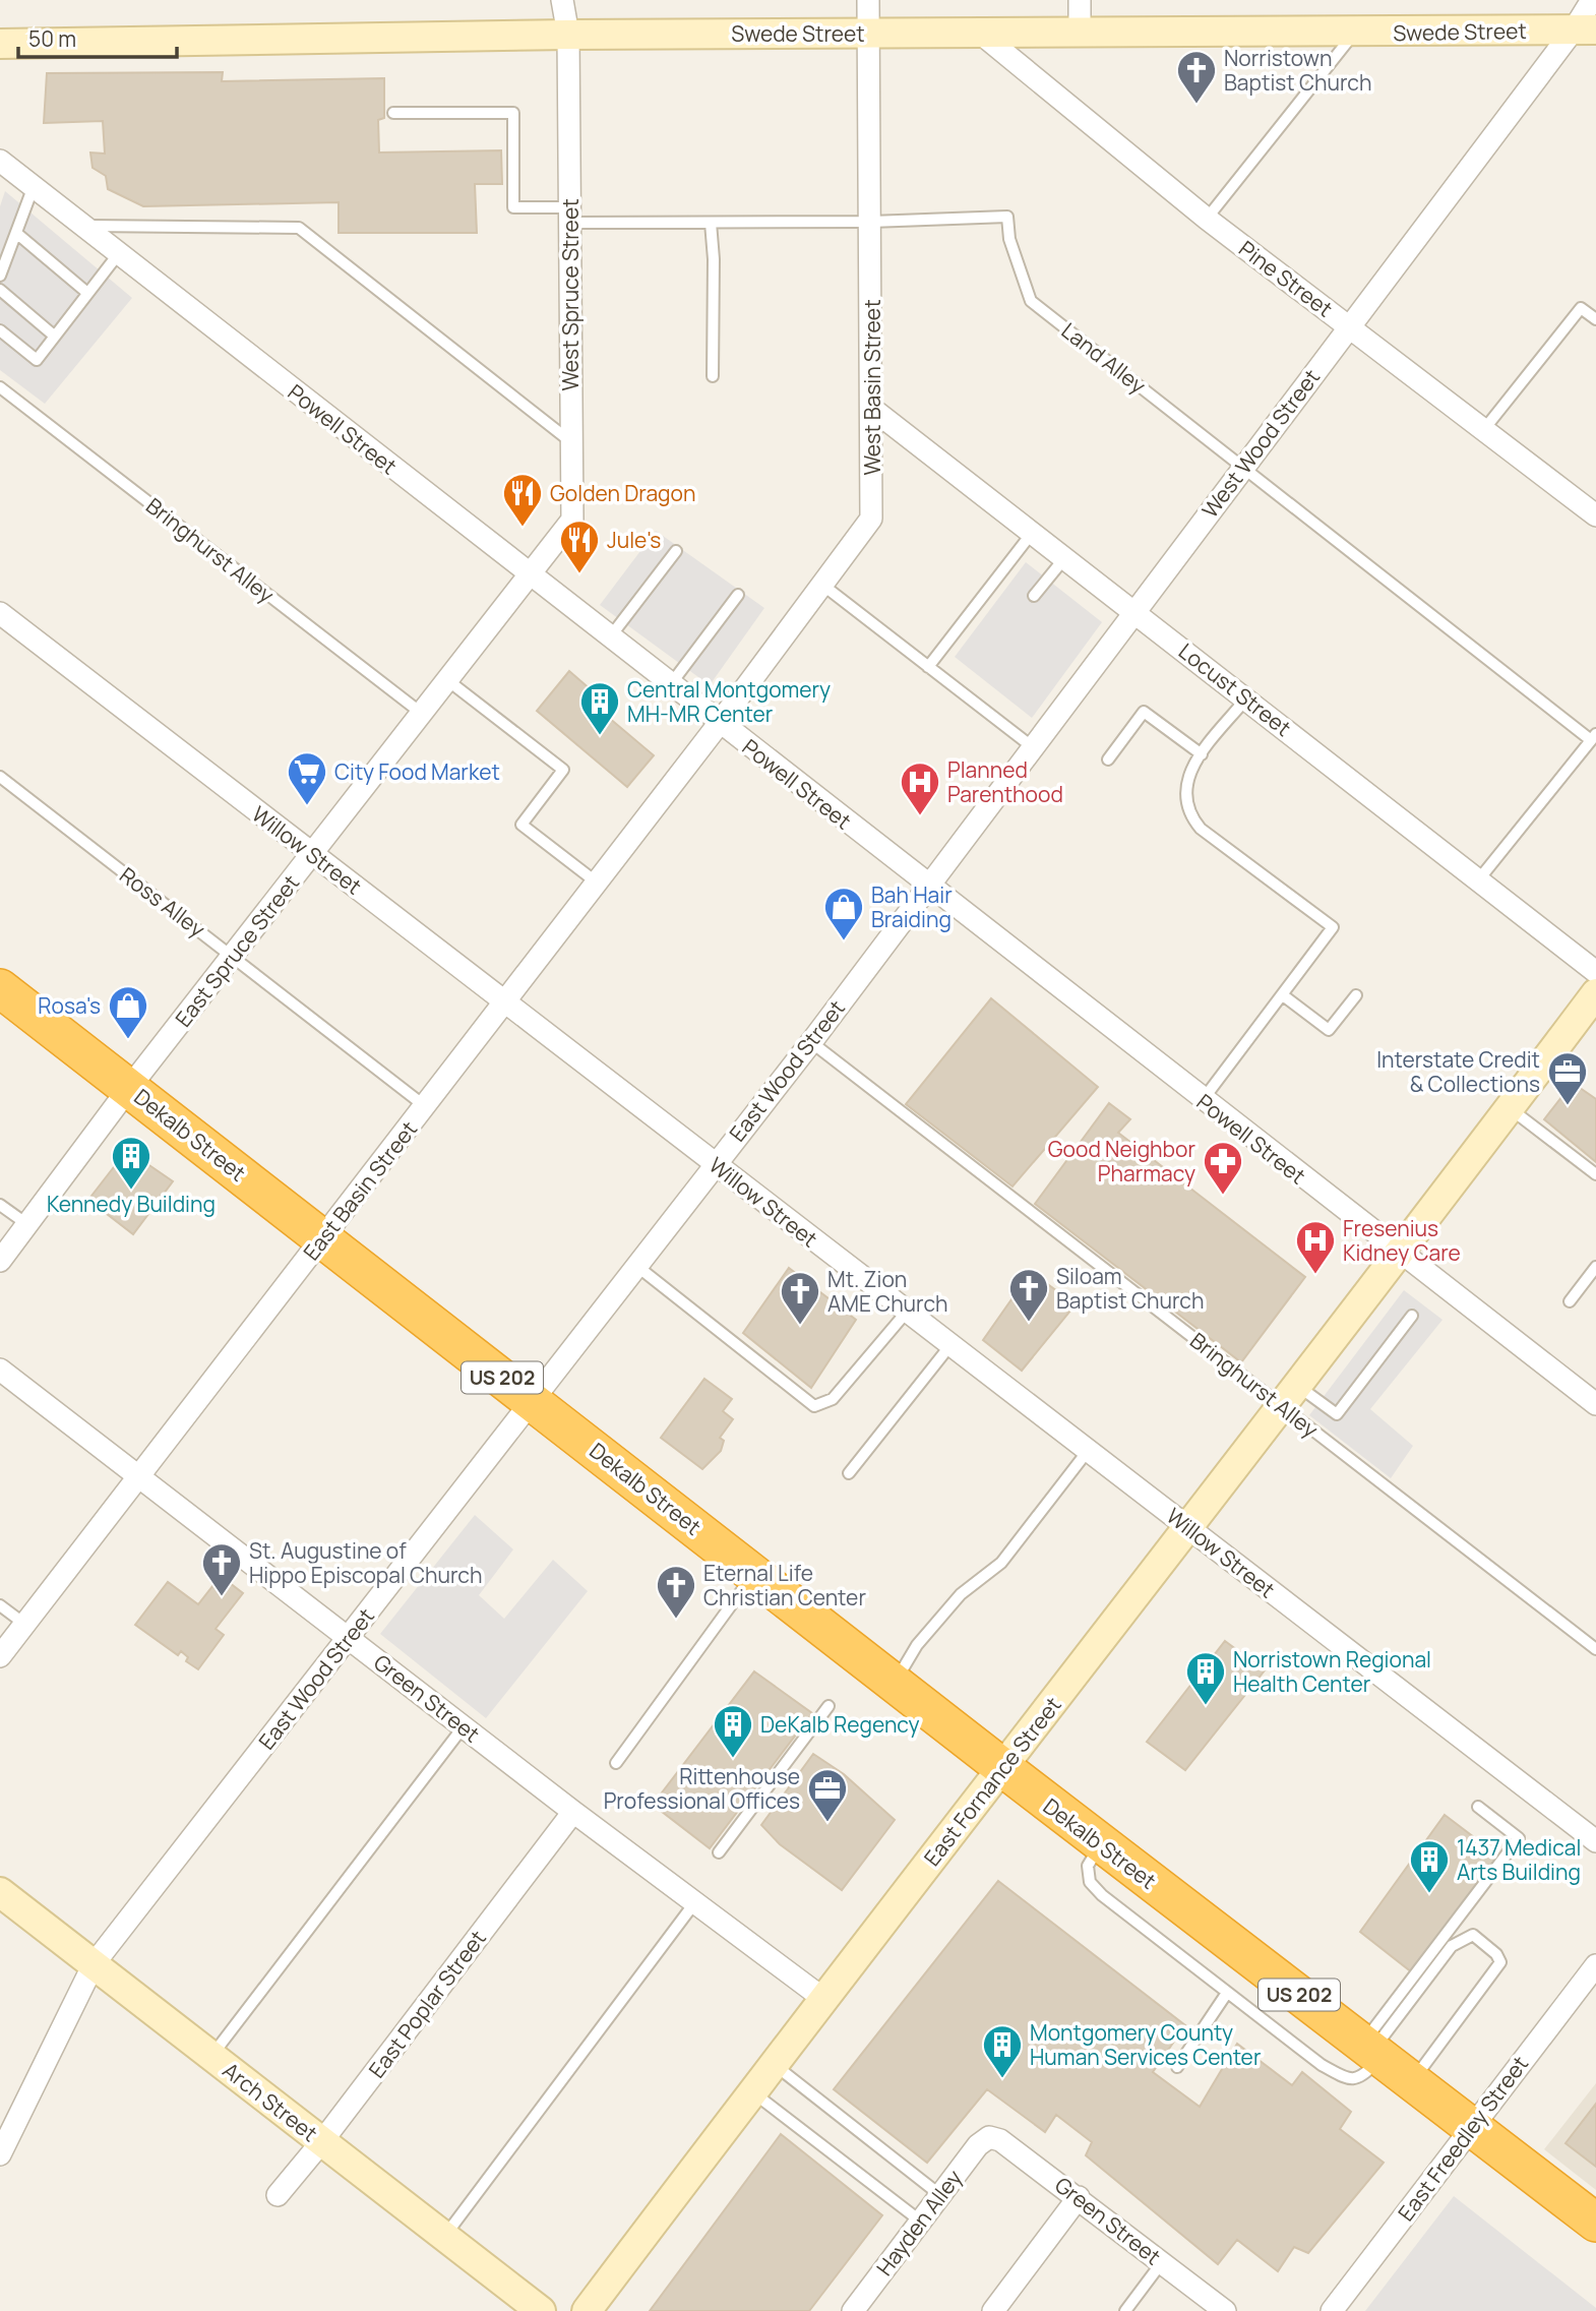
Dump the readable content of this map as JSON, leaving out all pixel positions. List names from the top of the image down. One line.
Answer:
{"streets":{"highway":["Dekalb Street","US 202"],"street":["Swede Street","Pine Street","West Spruce Street","West Basin Street","Powell Street","West Wood Street","Locust Street","Willow Street","East Spruce Street","East Wood Street","East Basin Street","Green Street","East Fornance Street","East Poplar Street","Arch Street","East Freedley Street","Hayden Alley"],"lane":["Land Alley","Bringhurst Alley","Ross Alley"]},"crossings":[["Swede Street","Pine Street"],["Swede Street","West Spruce Street"],["Swede Street","West Basin Street"],["Swede Street","West Wood Street"],["Pine Street","West Wood Street"],["West Spruce Street","Land Alley"],["West Spruce Street","Powell Street"],["West Spruce Street","East Spruce Street"],["Land Alley","West Basin Street"],["Land Alley","West Wood Street"],["West Basin Street","Powell Street"],["West Basin Street","Locust Street"],["West Basin Street","East Basin Street"],["Powell Street","West Wood Street"],["Powell Street","East Spruce Street"],["Powell Street","East Wood Street"],["Powell Street","East Basin Street"],["Powell Street","East Fornance Street"],["West Wood Street","Locust Street"],["West Wood Street","East Wood Street"],["Bringhurst Alley","East Spruce Street"],["Bringhurst Alley","East Wood Street"],["Bringhurst Alley","East Fornance Street"],["Willow Street","East Spruce Street"],["Willow Street","East Wood Street"],["Willow Street","East Basin Street"],["Willow Street","East Fornance Street"],["Ross Alley","East Spruce Street"],["Ross Alley","East Basin Street"],["East Spruce Street","Dekalb Street"],["East Wood Street","Dekalb Street"],["East Wood Street","Green Street"],["East Wood Street","Arch Street"],["Dekalb Street","East Basin Street"],["Dekalb Street","East Fornance Street"],["Dekalb Street","East Freedley Street"],["East Basin Street","Green Street"],["Green Street","East Fornance Street"],["Green Street","East Poplar Street"],["Green Street","Hayden Alley"],["East Poplar Street","Arch Street"]],"places":{"church":["Norristown Baptist Church","Siloam Baptist Church","Mt. Zion AME Church","St. Augustine of Hippo Episcopal Church","Eternal Life Christian Center"],"restaurant":["Golden Dragon","Jule's"],"building":["Central Montgomery MH-MR Center","Kennedy Building","Norristown Regional Health Center","DeKalb Regency","1437 Medical Arts Building","Montgomery County Human Services Center"],"supermarket":["City Food Market"],"hospital":["Planned Parenthood","Fresenius Kidney Care"],"shop":["Bah Hair Braiding","Rosa's"],"office":["Interstate Credit & Collections","Rittenhouse Professional Offices"],"pharmacy":["Good Neighbor Pharmacy"]},"scale_bar":"50 m"}
